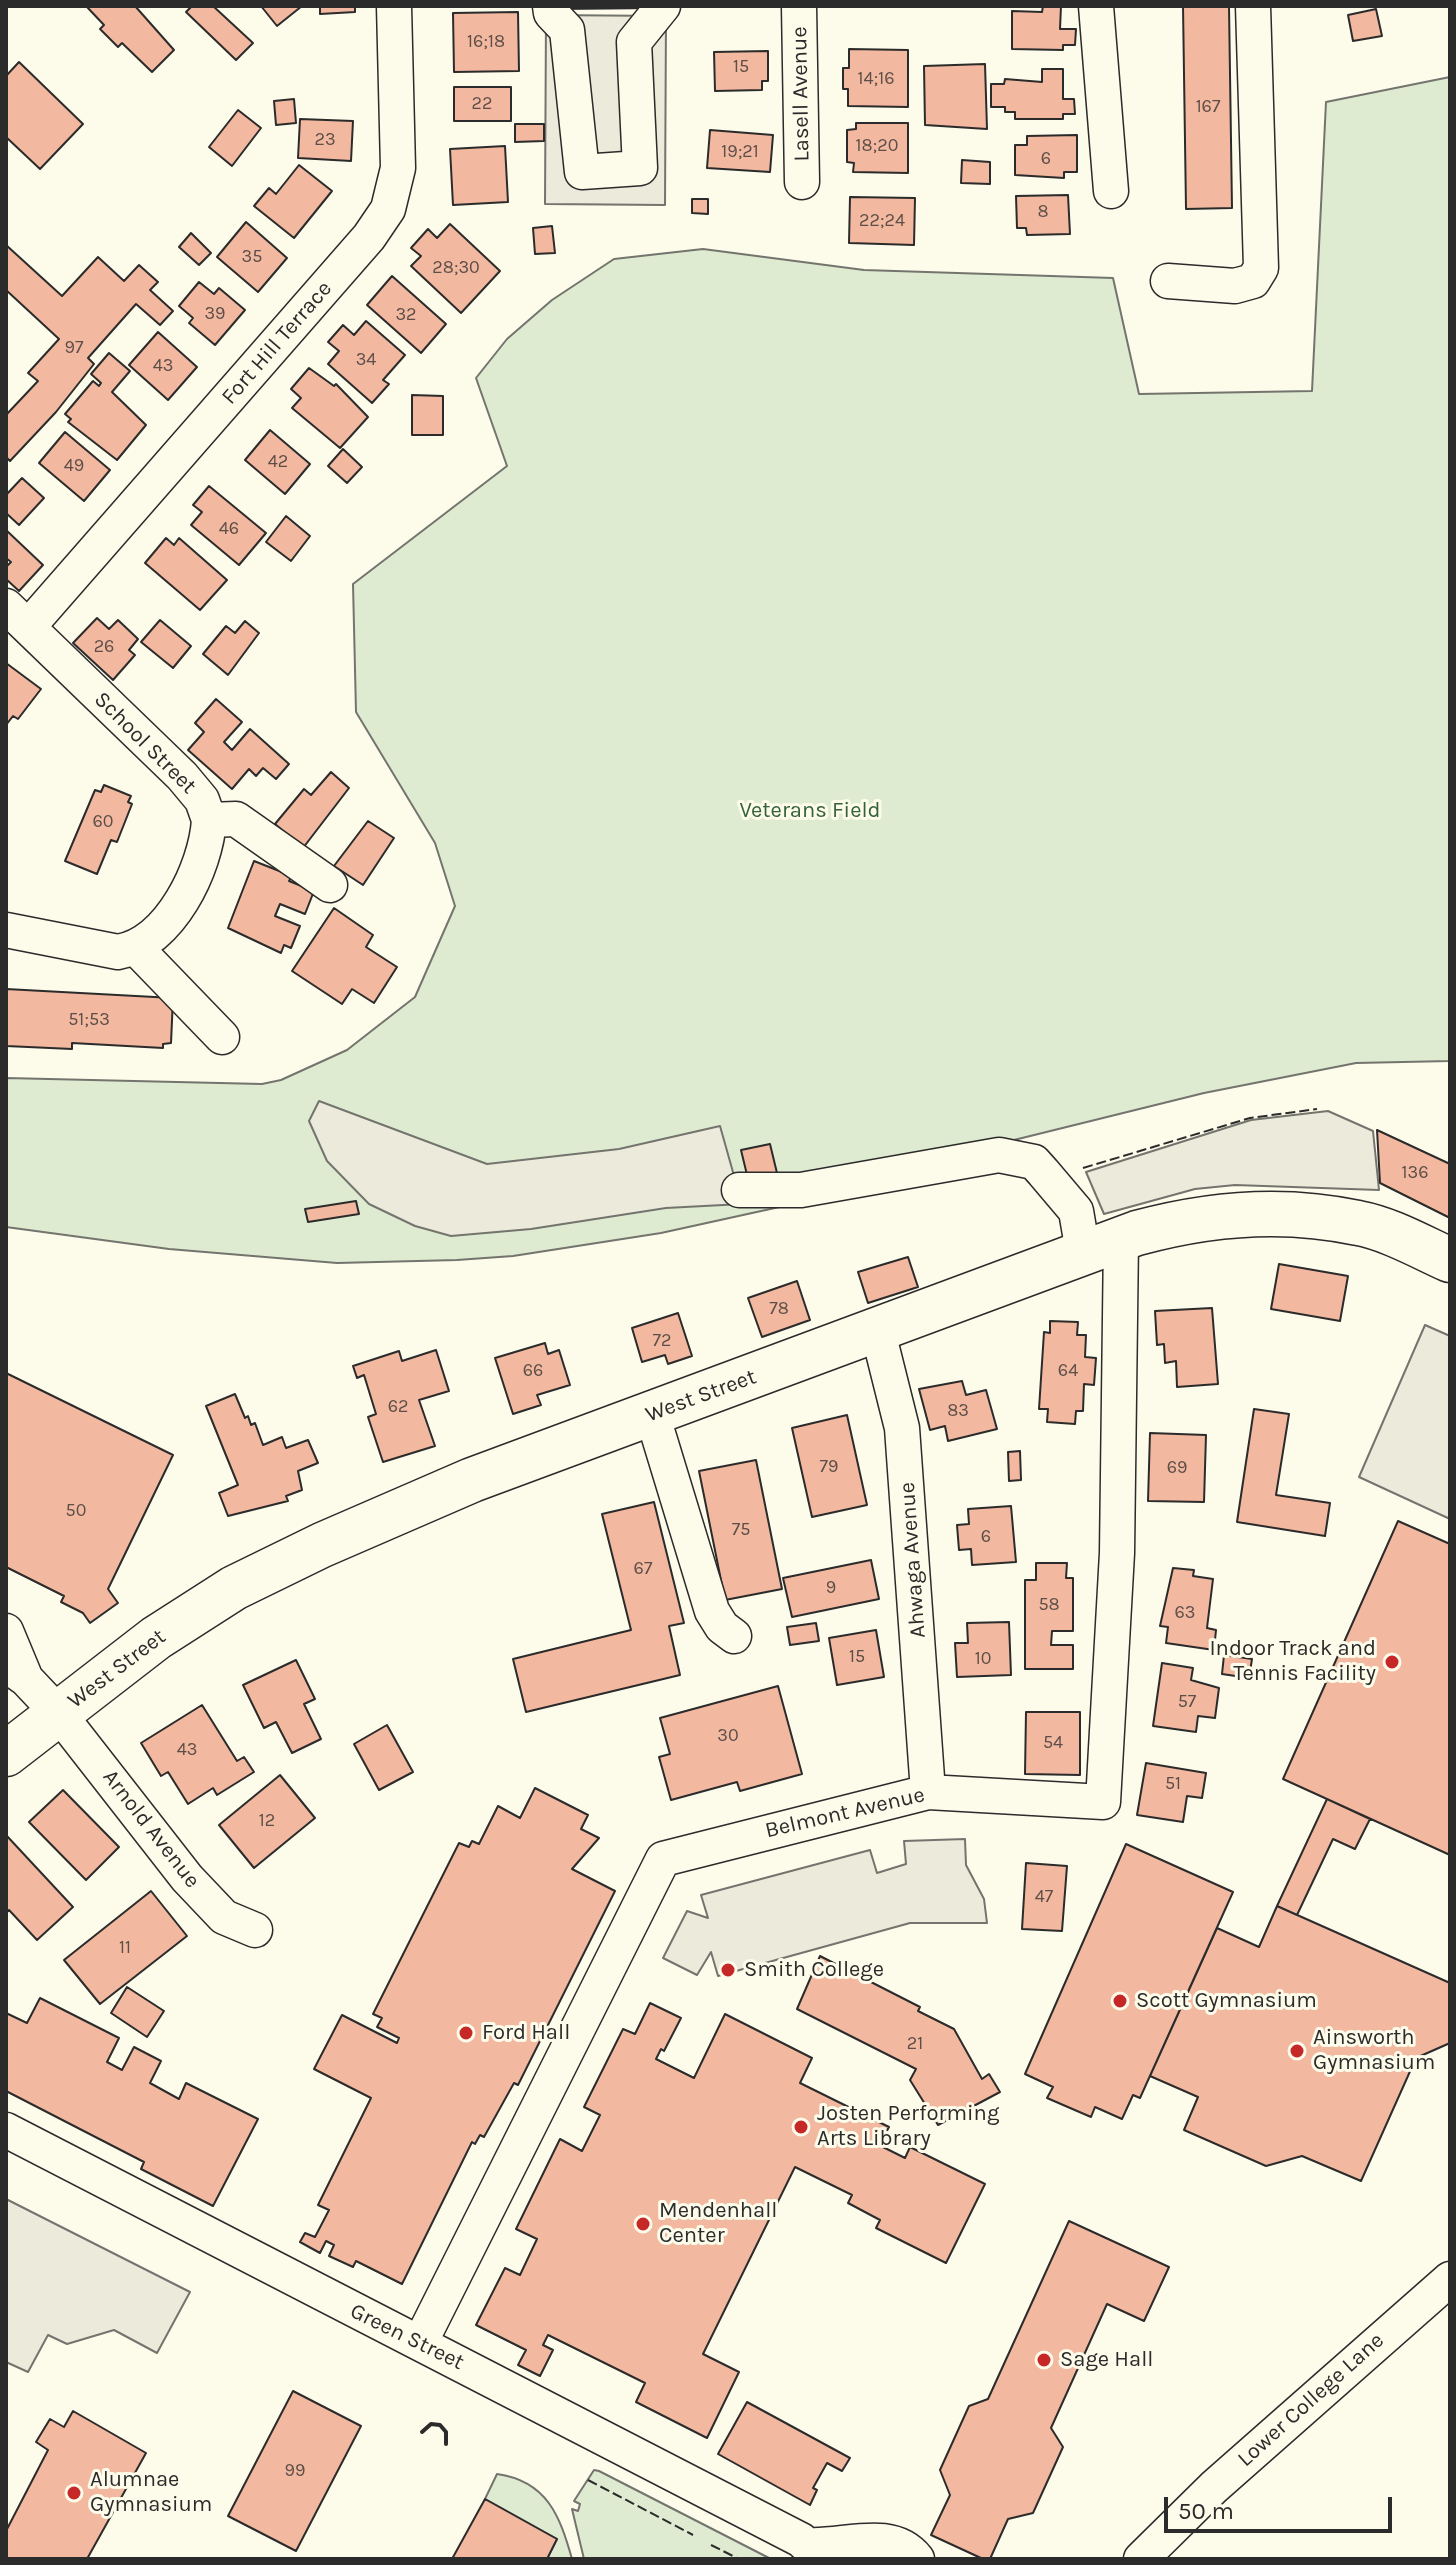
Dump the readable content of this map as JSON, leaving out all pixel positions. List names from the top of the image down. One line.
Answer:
{"streets":{"main road":["West Street"],"street":["Lasell Avenue","Fort Hill Terrace","School Street","Ahwaga Avenue","Belmont Avenue","Arnold Avenue","Green Street","Lower College Lane"]},"crossings":[["Fort Hill Terrace","School Street"],["West Street","Ahwaga Avenue"],["West Street","Belmont Avenue"],["West Street","Arnold Avenue"],["Ahwaga Avenue","Belmont Avenue"],["Belmont Avenue","Green Street"]],"parks":["Veterans Field"],"places":["Indoor Track and Tennis Facility","Smith College","Scott Gymnasium","Ford Hall","Ainsworth Gymnasium","Josten Performing Arts Library","Mendenhall Center","Sage Hall","Alumnae Gymnasium"],"house_numbers":["16;18","15","14;16","22","167","23","18;20","19;21","6","8","22;24","35","28;30","39","32","97","34","43","42","49","46","26","60","51;53","136","78","72","66","64","62","83","79","69","50","75","6","67","9","58","63","15","10","57","30","54","43","51","12","47","11","21","99"],"scale_bar":"50 m"}
